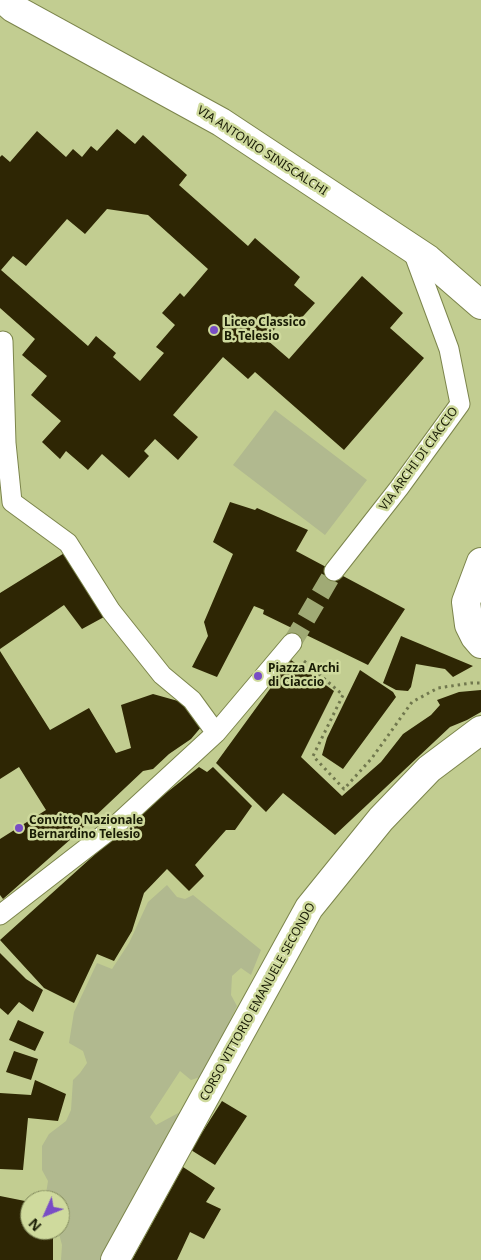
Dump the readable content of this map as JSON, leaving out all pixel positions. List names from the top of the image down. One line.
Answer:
{"streets":{"street":["VIA ANTONIO SINISCALCHI","VIA ARCHI DI CIACCIO","CORSO VITTORIO EMANUELE SECONDO"]},"crossings":[["VIA ANTONIO SINISCALCHI","VIA ARCHI DI CIACCIO"]],"places":["Liceo Classico B. Telesio","Piazza Archi di Ciaccio","Convitto Nazionale Bernardino Telesio"],"north":"bottom left"}
